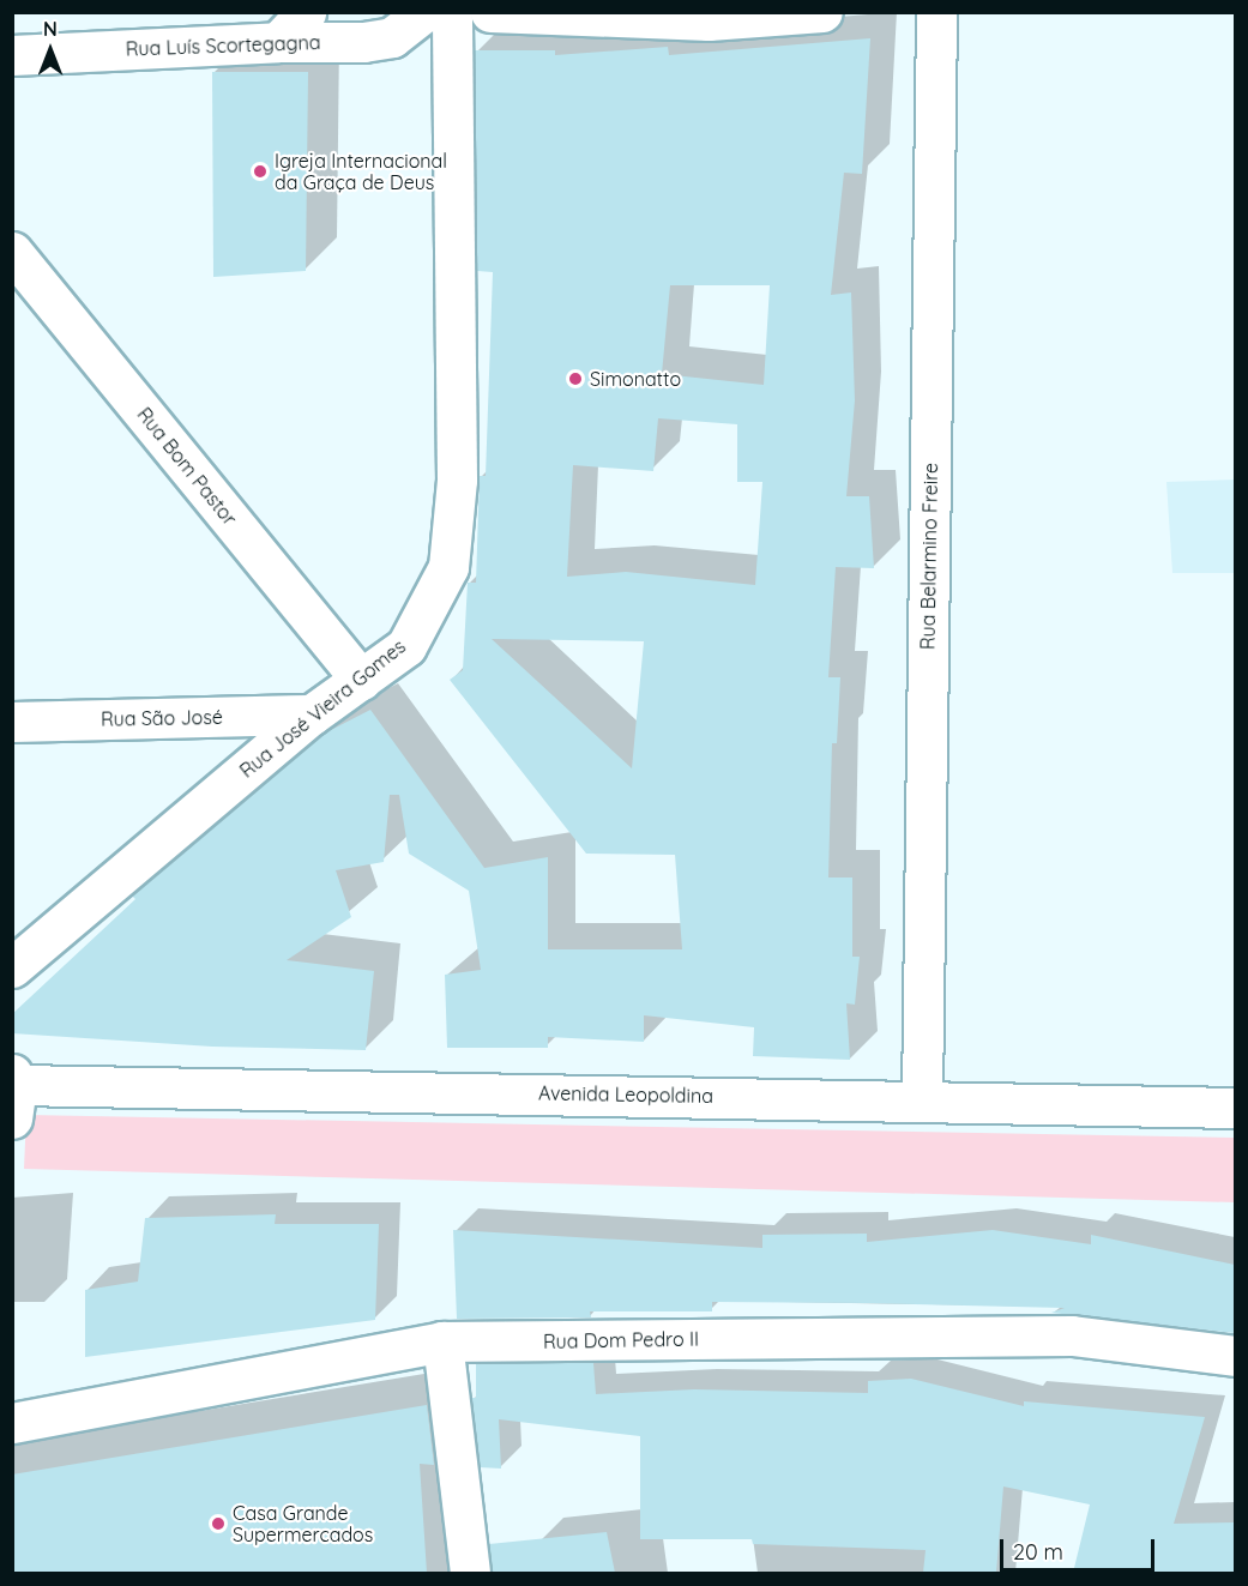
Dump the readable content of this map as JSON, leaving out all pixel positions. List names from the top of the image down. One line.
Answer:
{"streets":{"street":["Rua Luís Scortegagna","Rua Bom Pastor","Rua Belarmino Freire","Rua José Vieira Gomes","Rua São José","Avenida Leopoldina","Rua Dom Pedro II"]},"crossings":[["Rua Bom Pastor","Rua José Vieira Gomes"],["Rua Belarmino Freire","Avenida Leopoldina"],["Rua José Vieira Gomes","Rua São José"]],"places":["Igreja Internacional da Graça de Deus","Simonatto","Casa Grande Supermercados"],"scale_bar":"20 m","north":"top"}
